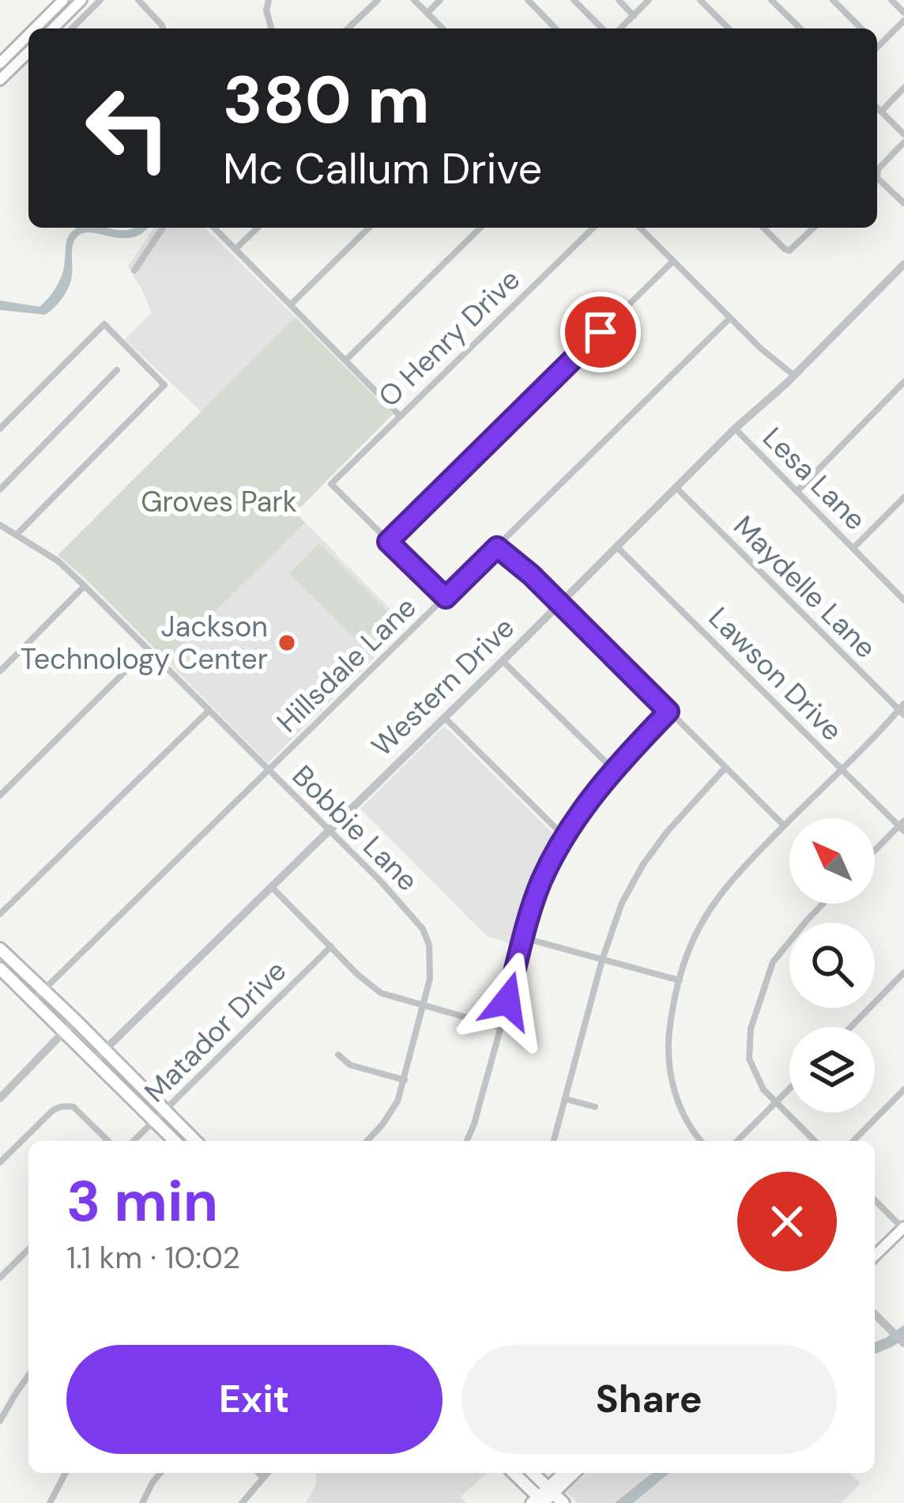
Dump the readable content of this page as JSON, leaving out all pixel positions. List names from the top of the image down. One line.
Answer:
{"streets":{"street":["O Henry Drive","Lesa Lane","Maydelle Lane","Hillsdale Lane","Lawson Drive","Western Drive","Bobbie Lane","Matador Drive"]},"crossings":[["Lesa Lane","Western Drive"],["Maydelle Lane","Western Drive"],["Hillsdale Lane","Bobbie Lane"],["Lawson Drive","Western Drive"],["Western Drive","Bobbie Lane"]],"parks":["Groves Park"],"places":["Jackson Technology Center"],"north":"top left","page":{"turn":["380 m","Mc Callum Drive"],"heading":["3 min","1.1 km · 10:02"],"buttons":["Exit","Share"]}}
